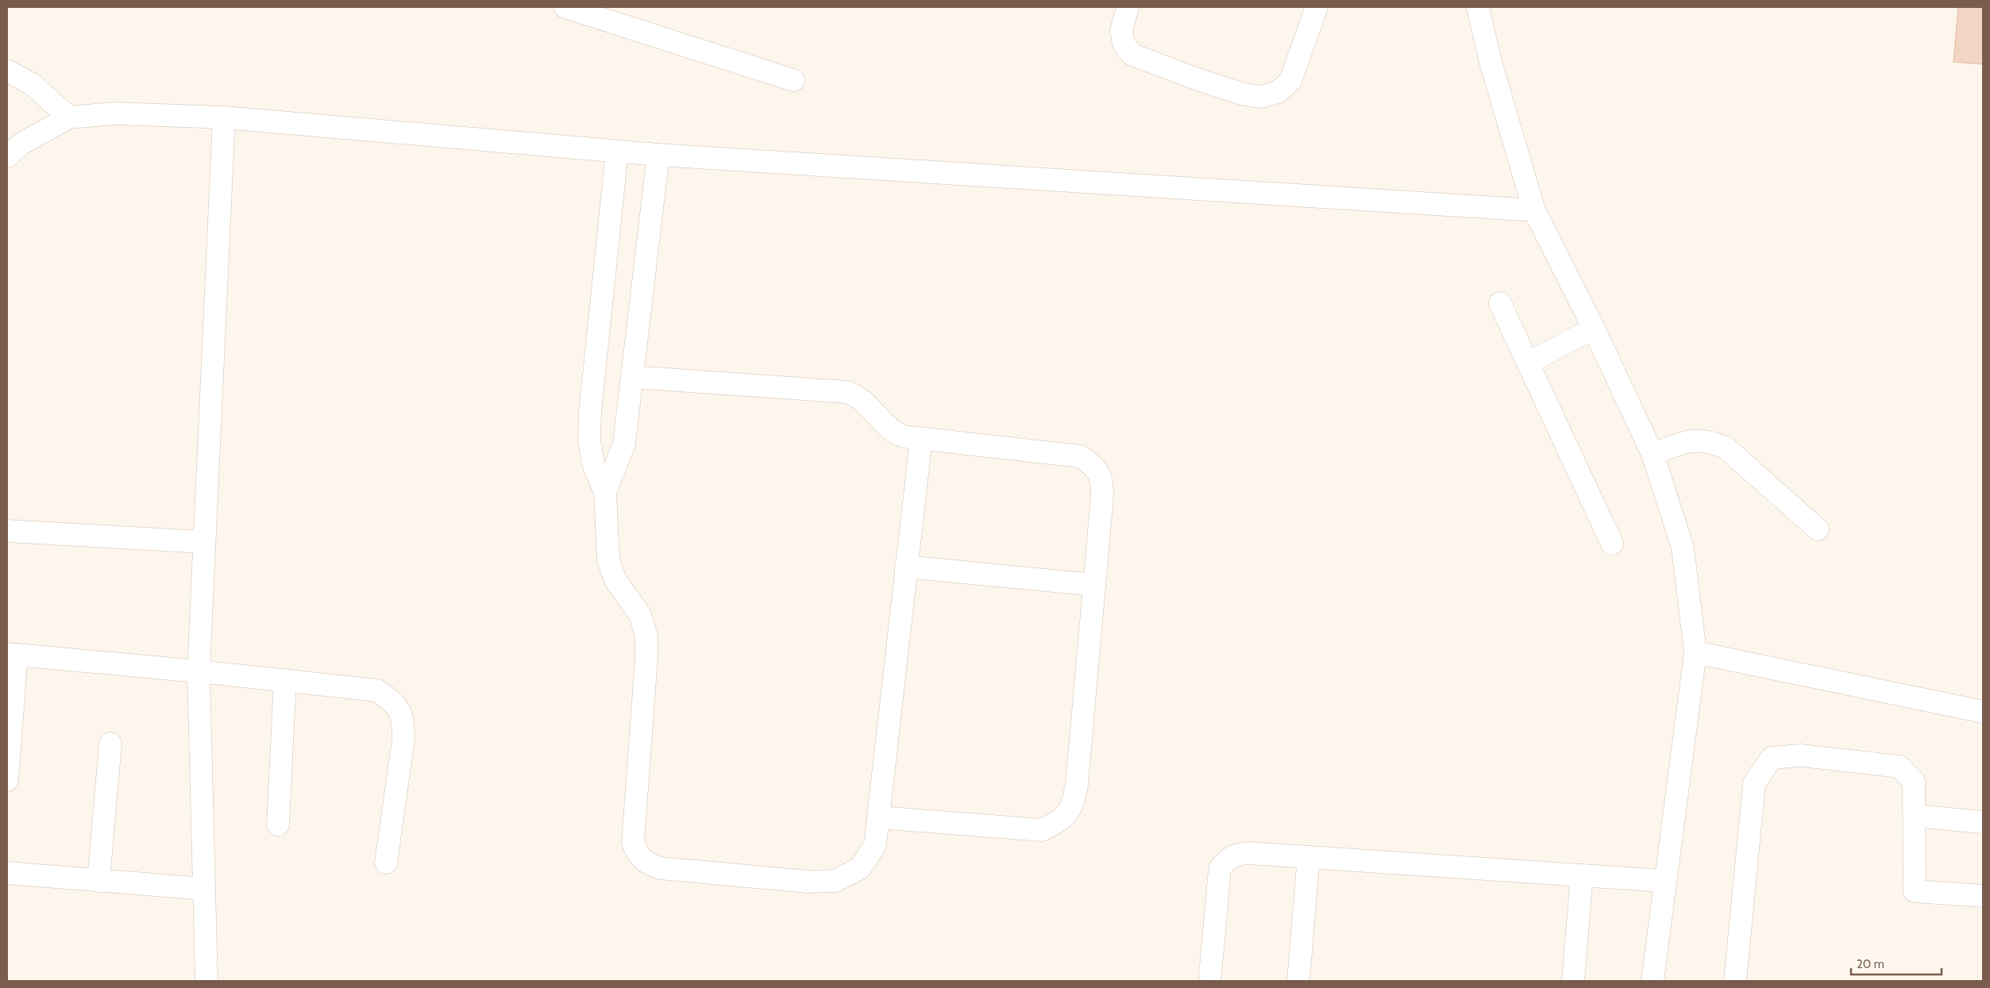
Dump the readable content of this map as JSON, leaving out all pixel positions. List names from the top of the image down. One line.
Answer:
{"scale_bar":"20 m"}
